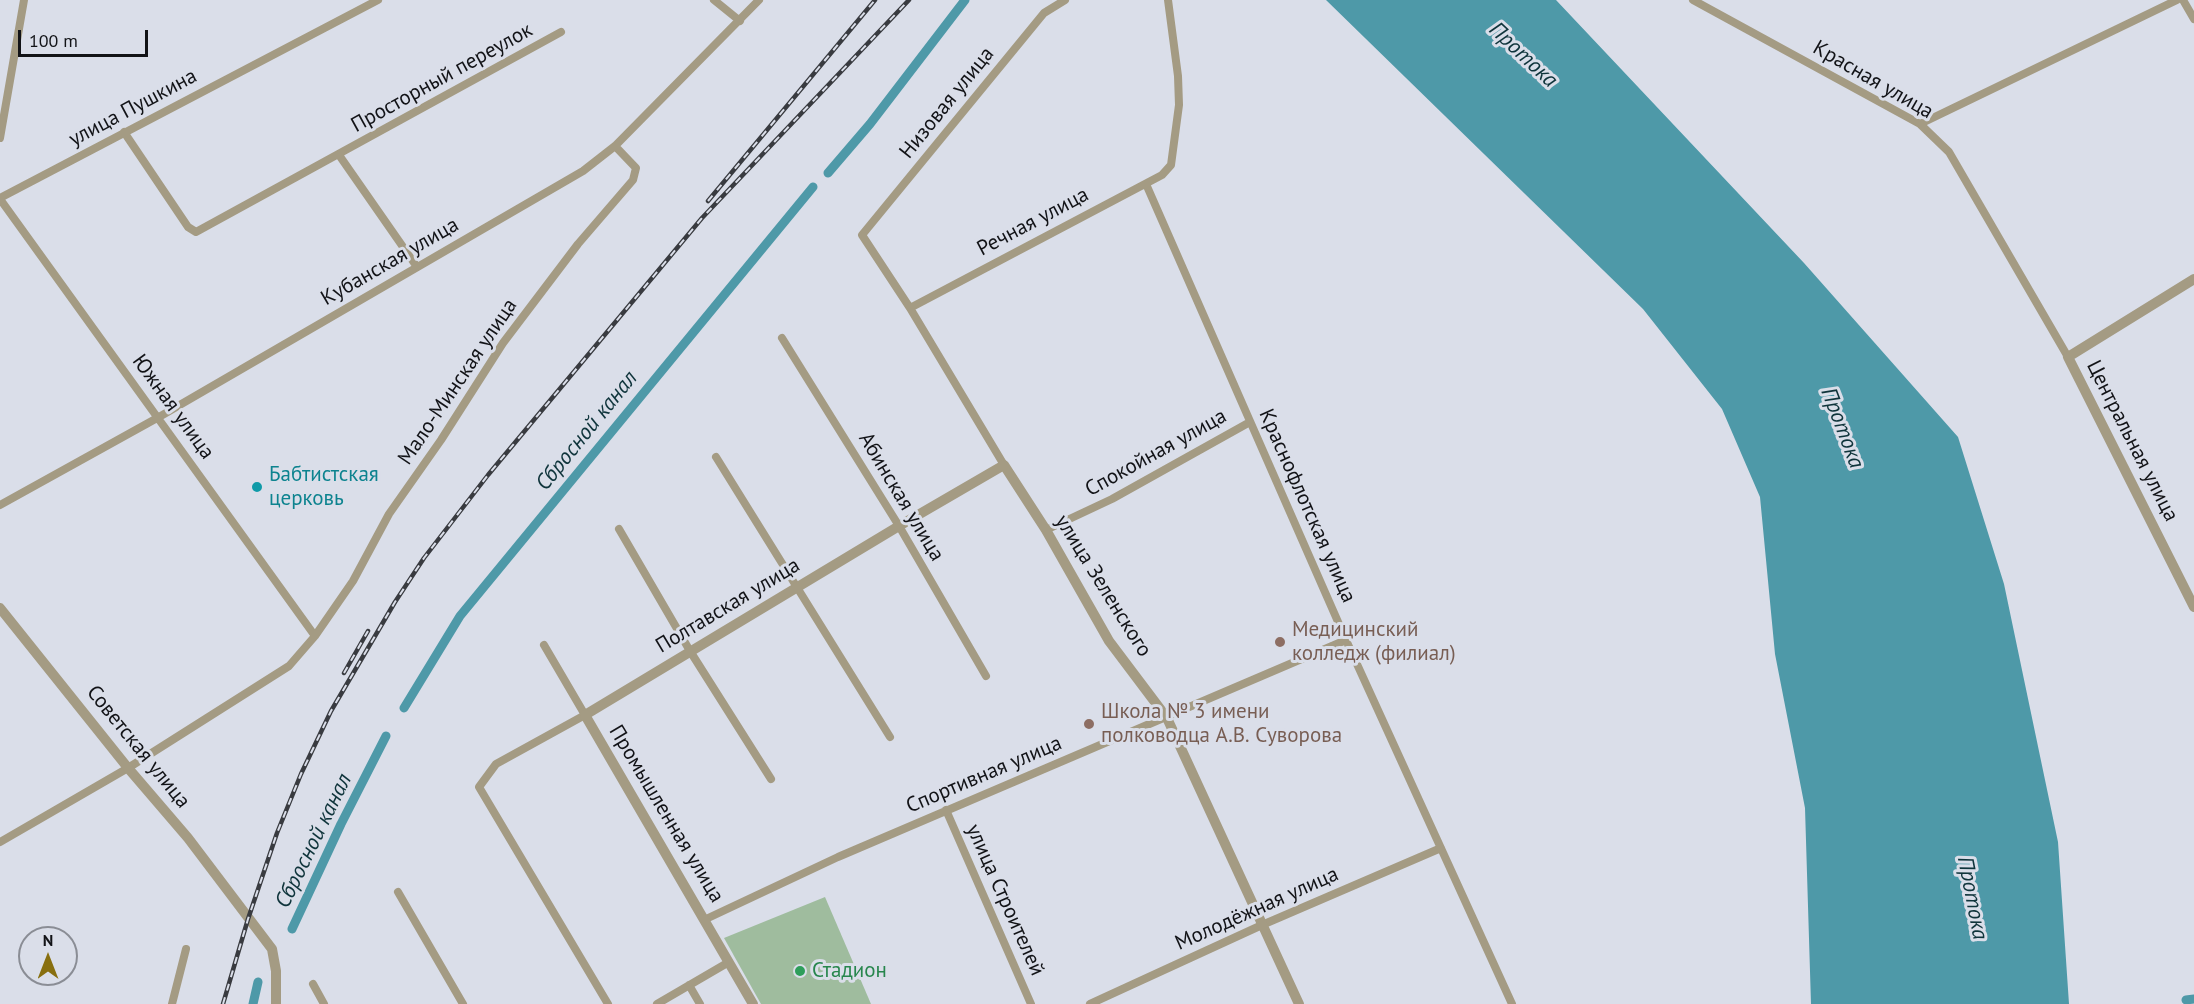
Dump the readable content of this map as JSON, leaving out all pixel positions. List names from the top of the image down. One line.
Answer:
{"streets":{"street":["Просторный переулок","Красная улица","Низовая улица","улица Пушкина","Речная улица","Кубанская улица","Мало-Минская улица","Южная улица","Центральная улица","Спокойная улица","Абинская улица","Краснофлотская улица","улица Зеленского","Полтавская улица","Советская улица","Спортивная улица","Промышленная улица","улица Строителей","Молодёжная улица"]},"crossings":[["Просторный переулок","улица Пушкина"],["Просторный переулок","Кубанская улица"],["Красная улица","Центральная улица"],["Низовая улица","улица Зеленского"],["улица Пушкина","Южная улица"],["Речная улица","Краснофлотская улица"],["Речная улица","улица Зеленского"],["Кубанская улица","Мало-Минская улица"],["Кубанская улица","Южная улица"],["Мало-Минская улица","Южная улица"],["Мало-Минская улица","Советская улица"],["Спокойная улица","Краснофлотская улица"],["Спокойная улица","улица Зеленского"],["Абинская улица","Полтавская улица"],["Краснофлотская улица","Спортивная улица"],["Краснофлотская улица","Молодёжная улица"],["улица Зеленского","Полтавская улица"],["улица Зеленского","Спортивная улица"],["улица Зеленского","Молодёжная улица"],["Полтавская улица","Промышленная улица"],["Спортивная улица","Промышленная улица"],["Спортивная улица","улица Строителей"]],"water":["Протока","Сбросной канал"],"places":["Бабтистская церковь","Медицинский колледж (филиал)","Школа № 3 имени полководца А.В. Суворова","Стадион"],"scale_bar":"100 m","north":"top"}
